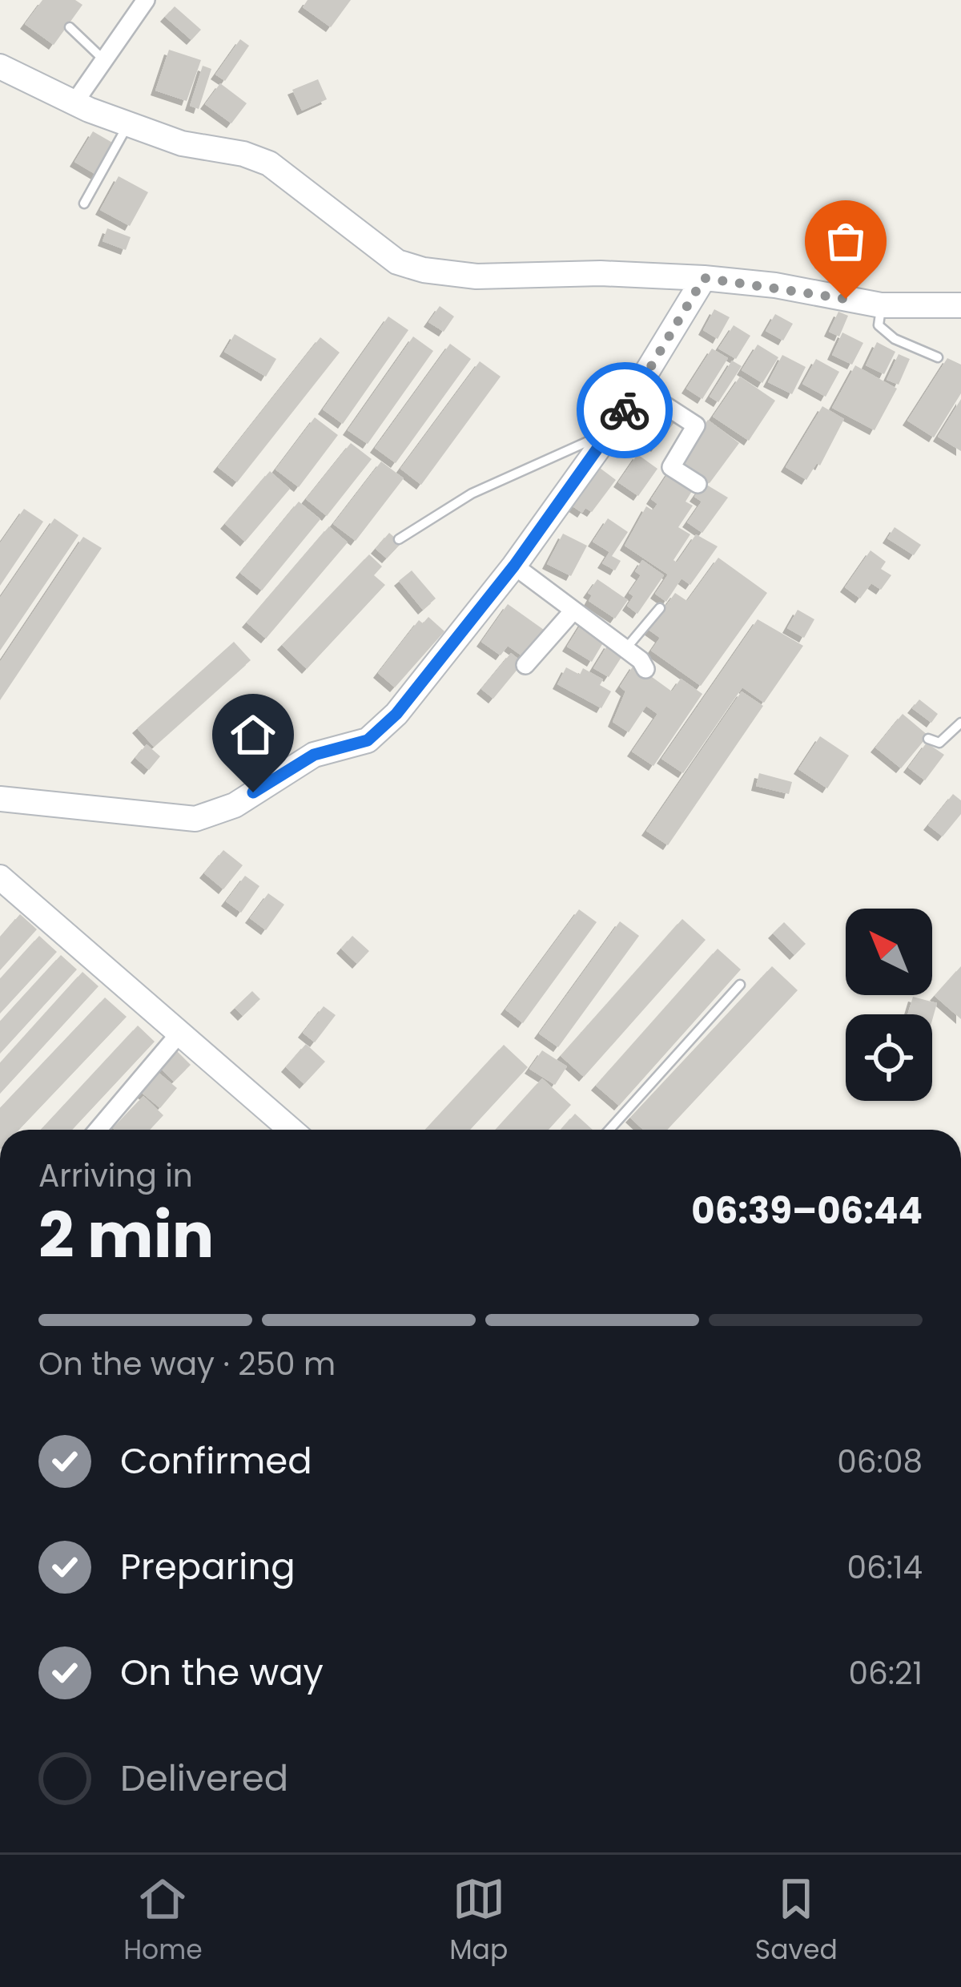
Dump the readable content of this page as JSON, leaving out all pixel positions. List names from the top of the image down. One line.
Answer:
{"north":"top left","page":{"heading":["2 min","Arriving in","06:39–06:44"],"bar":"On the way · 250 m","list":[["Confirmed","06:08"],["Preparing","06:14"],["On the way","06:21"],"Delivered"],"tabs":["Home","Map","Saved"]}}
